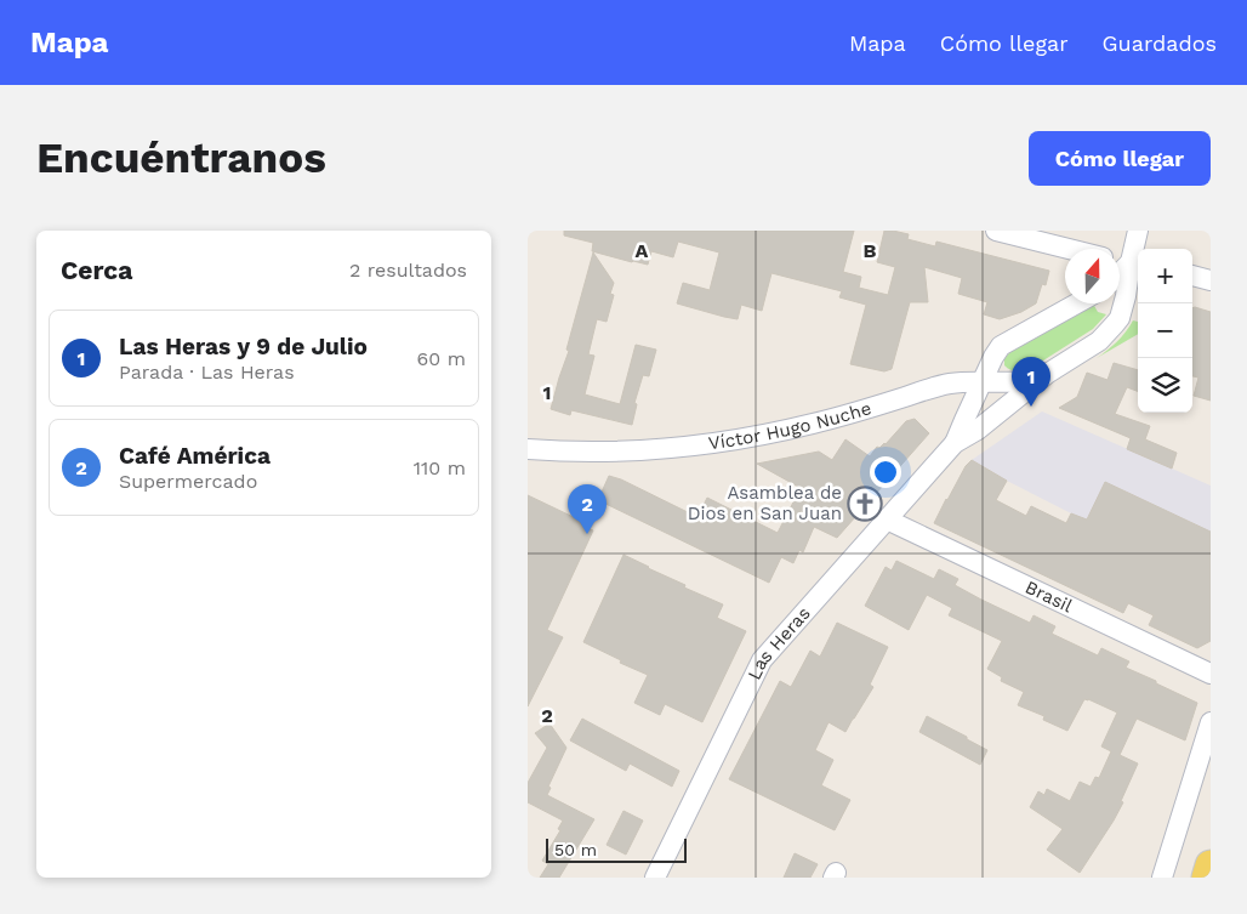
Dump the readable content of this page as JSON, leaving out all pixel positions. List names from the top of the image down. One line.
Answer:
{"streets":{"street":["Víctor Hugo Nuche","Brasil","Las Heras"]},"crossings":[["Víctor Hugo Nuche","Las Heras"],["Brasil","Las Heras"]],"places":{"church":["Asamblea de Dios en San Juan"]},"scale_bar":"50 m","north":"top","page":{"header":"Mapa","nav":["Mapa","Cómo llegar","Guardados"],"buttons":"Cómo llegar","title":"Encuéntranos","heading":["Cerca","2 resultados"],"map_buttons":["+","−"],"list":[{"mark":"1","name":"Las Heras y 9 de Julio","note":"Parada · Las Heras","value":"60 m"},{"mark":"2","name":"Café América","note":"Supermercado","value":"110 m"}],"pins":["1","2"],"scale":"50 m"},"grid":{"columns":["A","B"],"rows":["1","2"]}}
